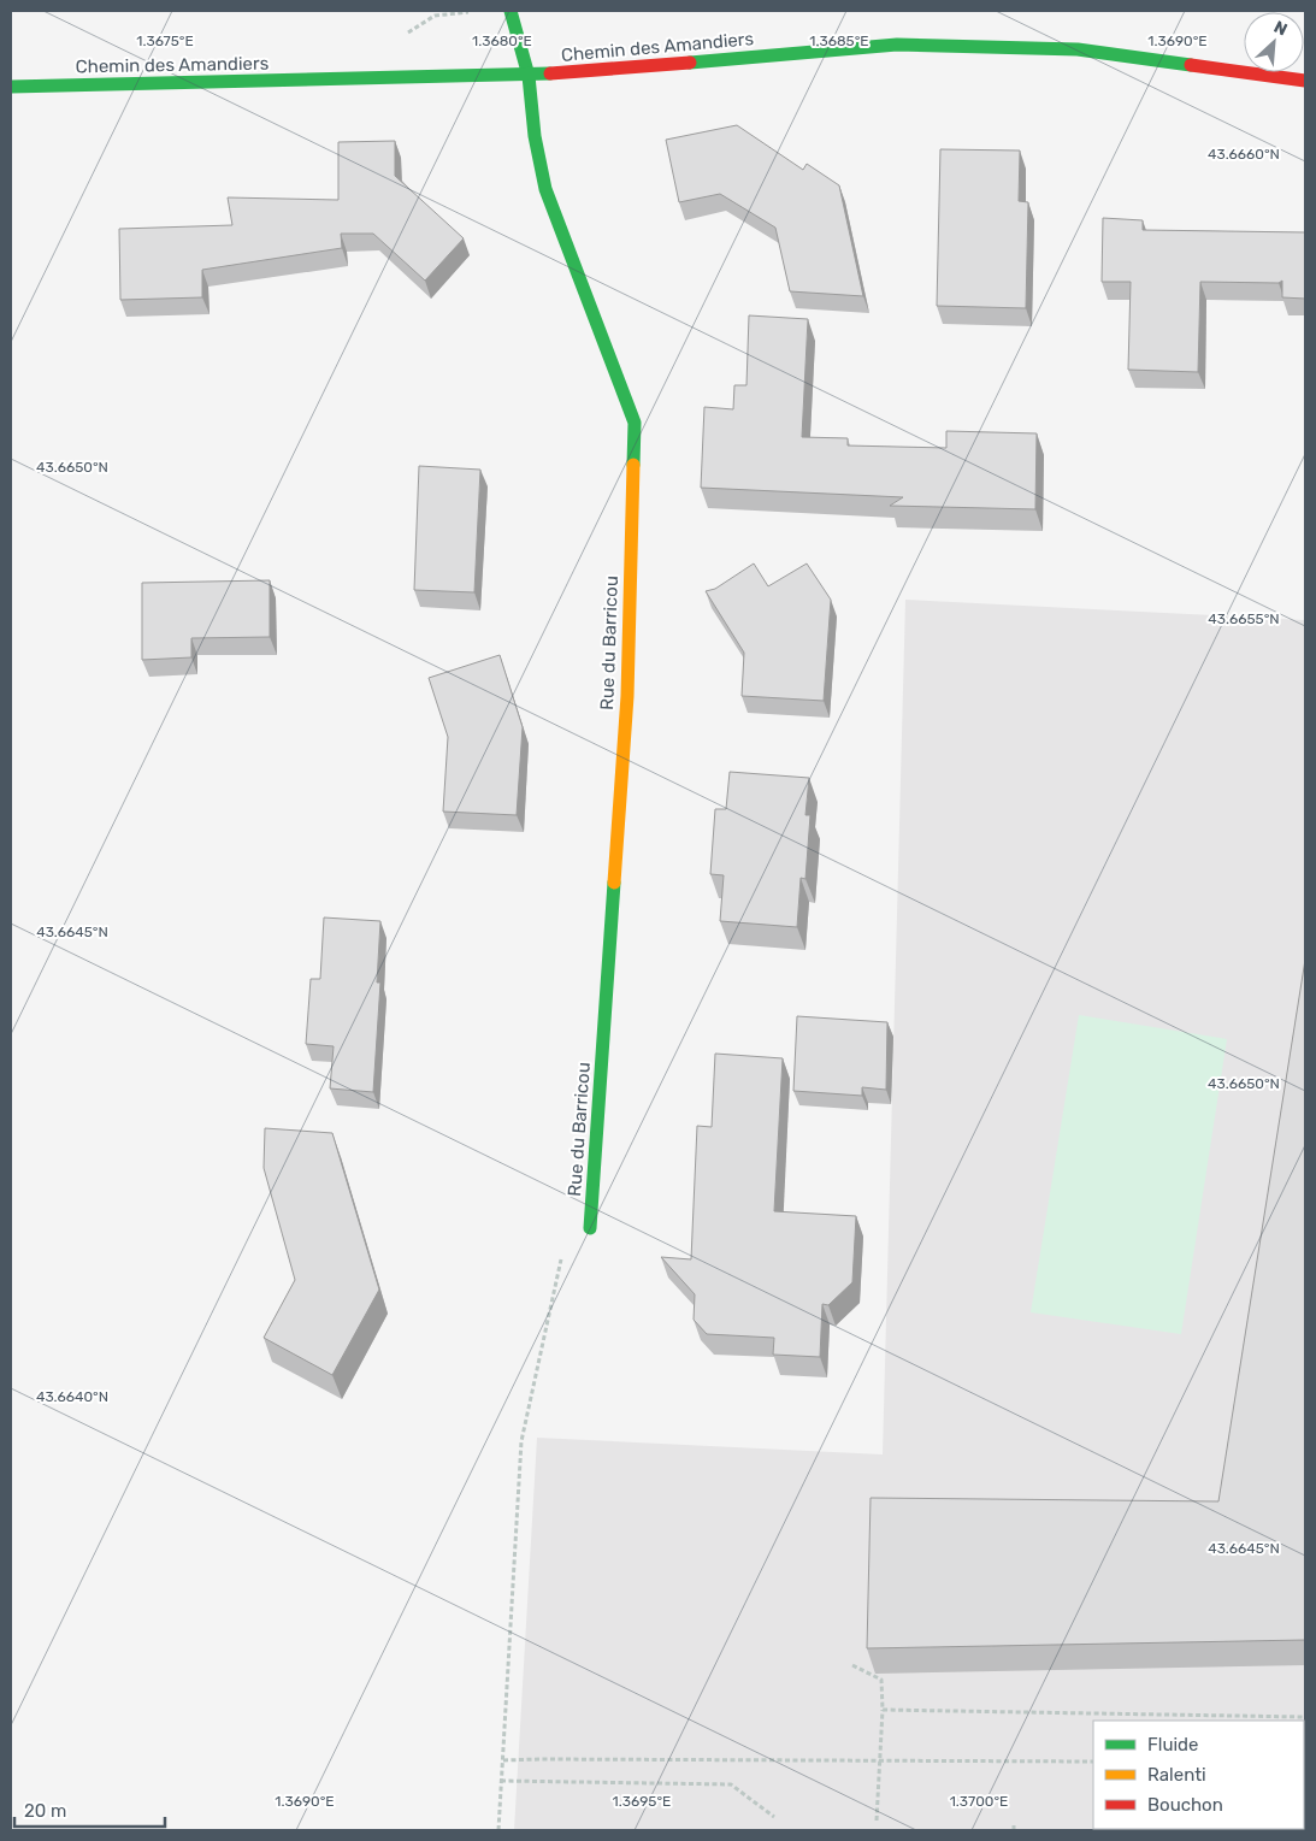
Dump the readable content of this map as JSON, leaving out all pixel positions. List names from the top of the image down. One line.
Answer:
{"streets":{"street":["Chemin des Amandiers","Rue du Barricou"]},"crossings":[["Chemin des Amandiers","Rue du Barricou"]],"legend":["Fluide","Ralenti","Bouchon"],"scale_bar":"20 m","north":"top right","coordinates":["1.3675°E","1.3680°E","1.3685°E","1.3690°E","43.6660°N","43.6650°N","43.6655°N","43.6645°N","43.6640°N","1.3695°E","1.3700°E"]}
